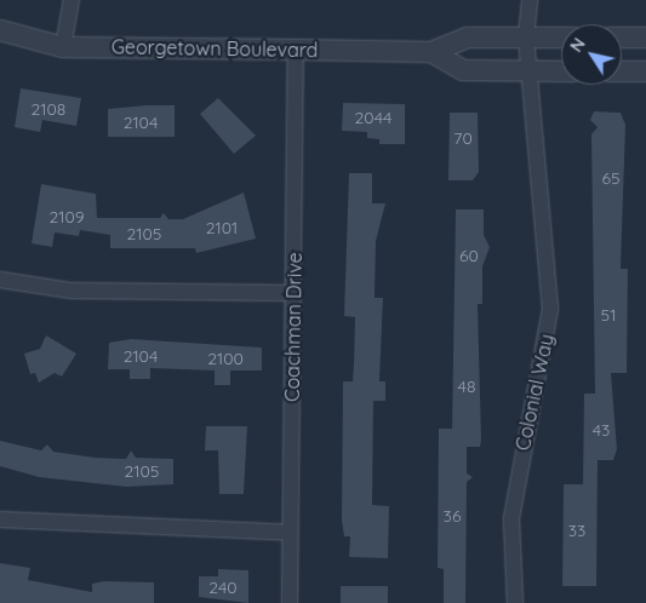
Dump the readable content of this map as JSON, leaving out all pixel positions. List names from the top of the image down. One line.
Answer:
{"streets":{"street":["Georgetown Boulevard","Coachman Drive","Colonial Way"]},"crossings":[["Georgetown Boulevard","Coachman Drive"],["Georgetown Boulevard","Colonial Way"]],"house_numbers":["2108","2044","2104","70","65","2109","2101","2105","60","51","2104","2100","48","43","2105","36","33","240"],"north":"top left"}
